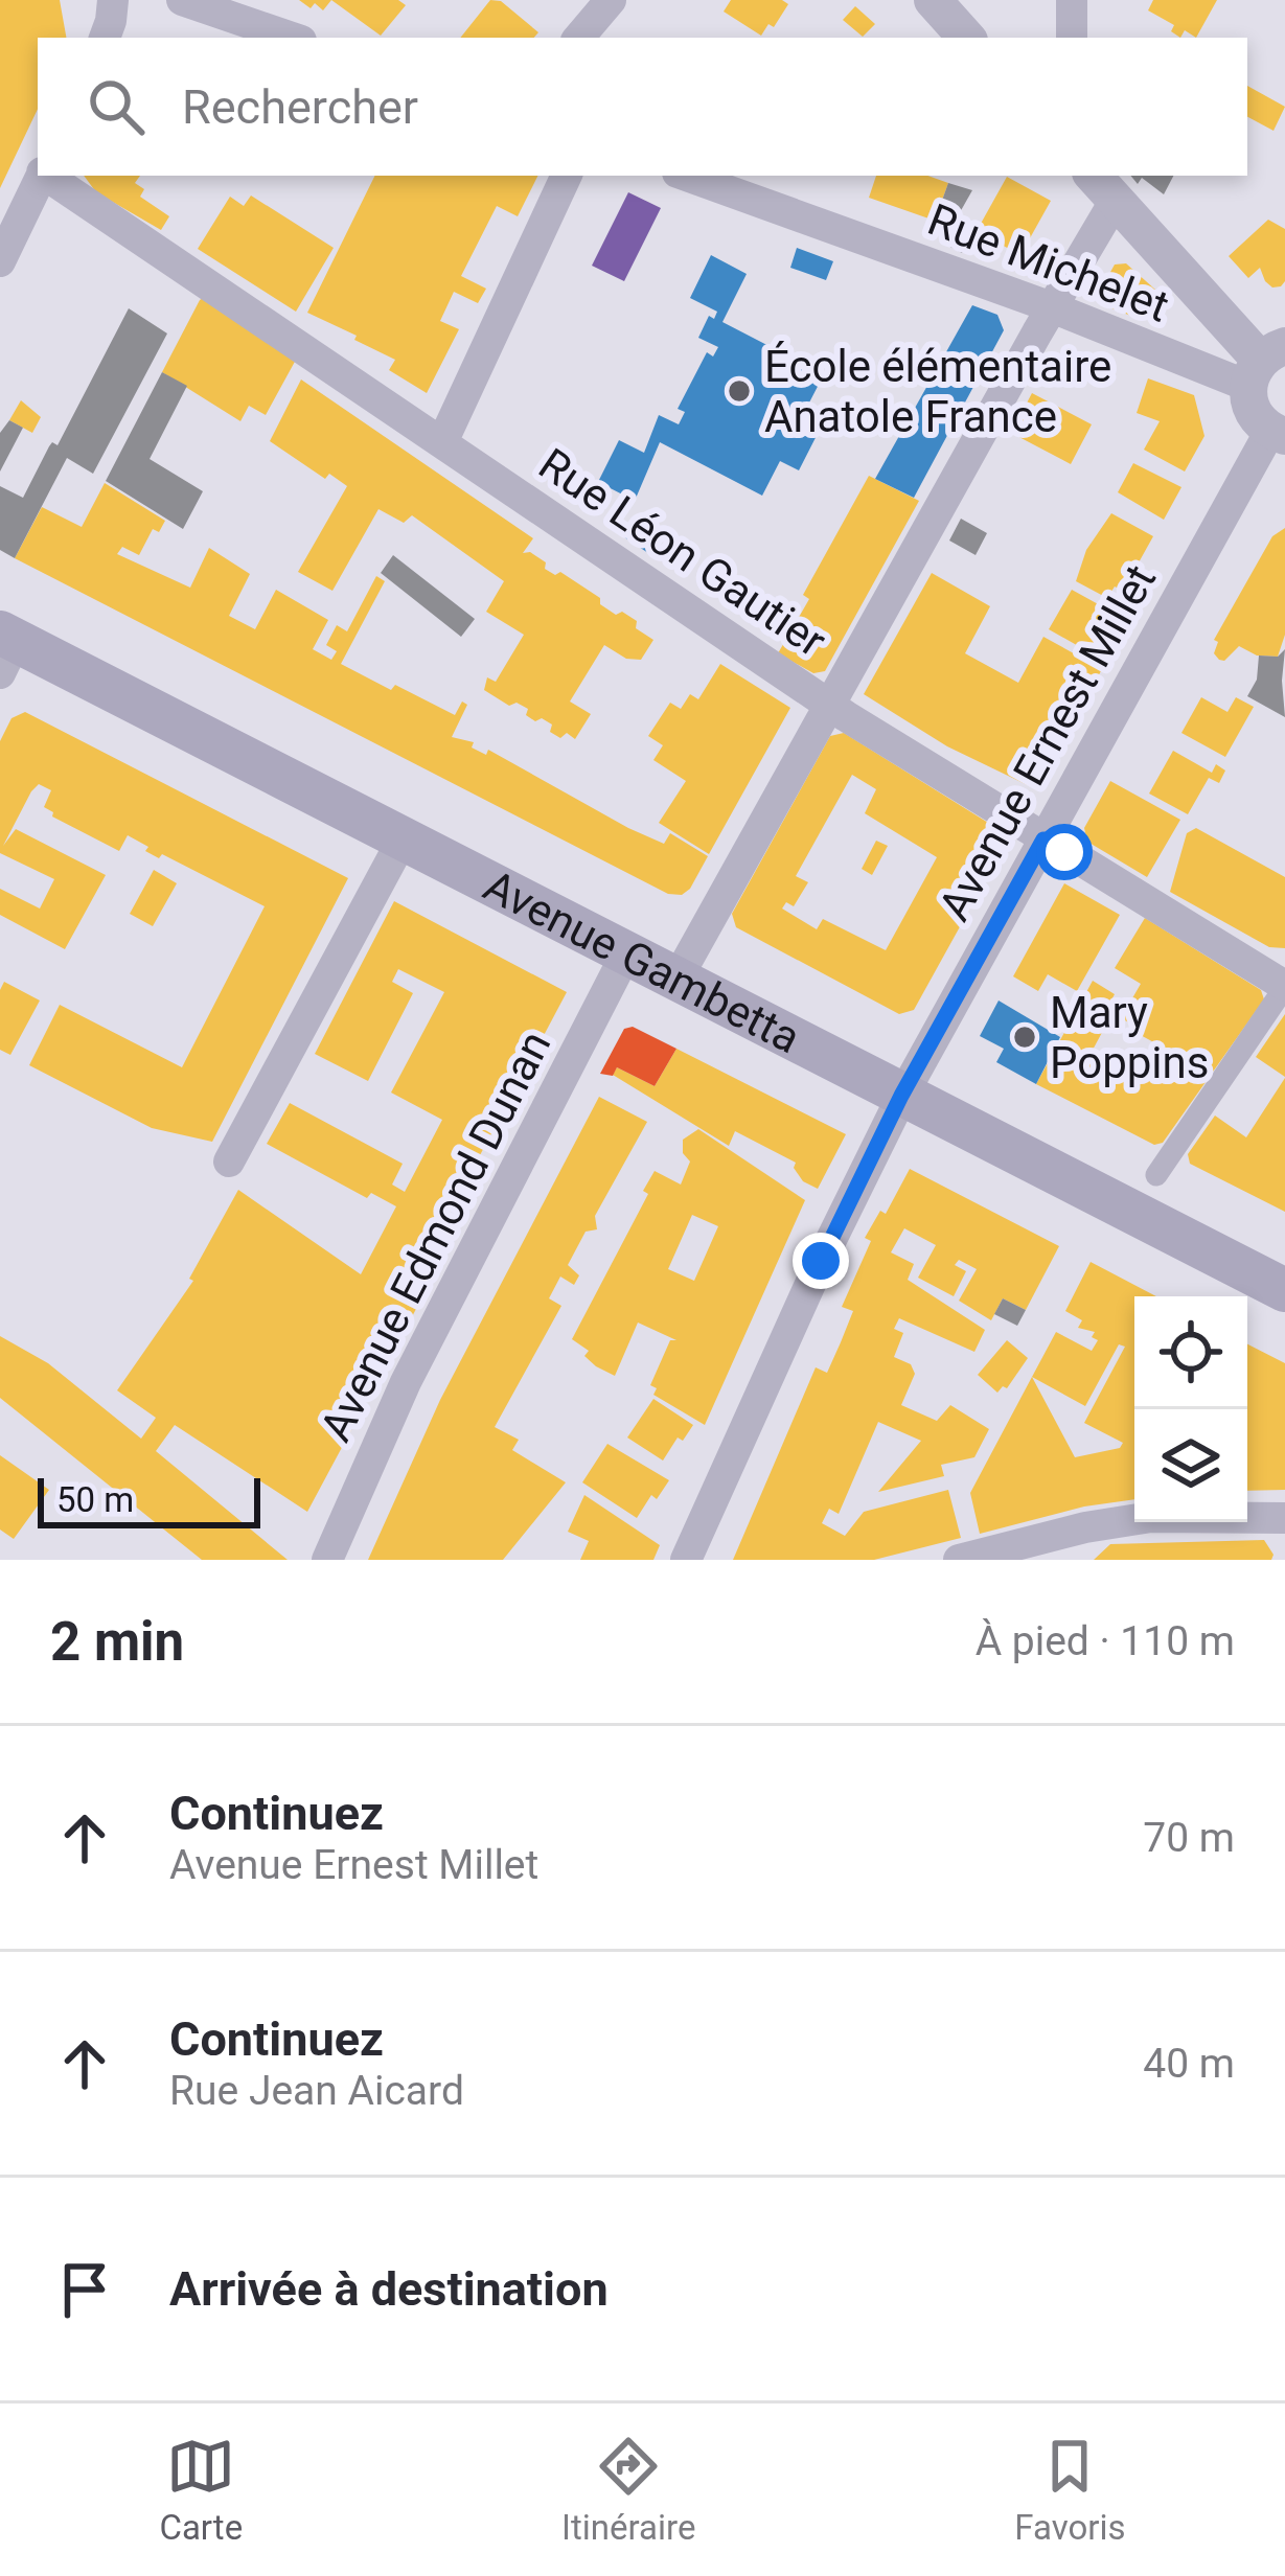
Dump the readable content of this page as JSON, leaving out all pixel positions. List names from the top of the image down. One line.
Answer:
{"streets":{"main road":["Avenue Gambetta"],"street":["Rue Michelet","Rue Léon Gautier","Avenue Ernest Millet","Avenue Edmond Dunan"]},"crossings":[["Rue Léon Gautier","Avenue Ernest Millet"],["Avenue Ernest Millet","Avenue Gambetta"],["Avenue Gambetta","Avenue Edmond Dunan"]],"places":["École élémentaire Anatole France","Mary Poppins"],"scale_bar":"50 m","page":{"search":"Rechercher","scale":"50 m","heading":["2 min","À pied · 110 m"],"list":[["Continuez","Avenue Ernest Millet","70 m"],["Continuez","Rue Jean Aicard","40 m"],"Arrivée à destination"],"nav":["Carte","Itinéraire","Favoris"]}}
